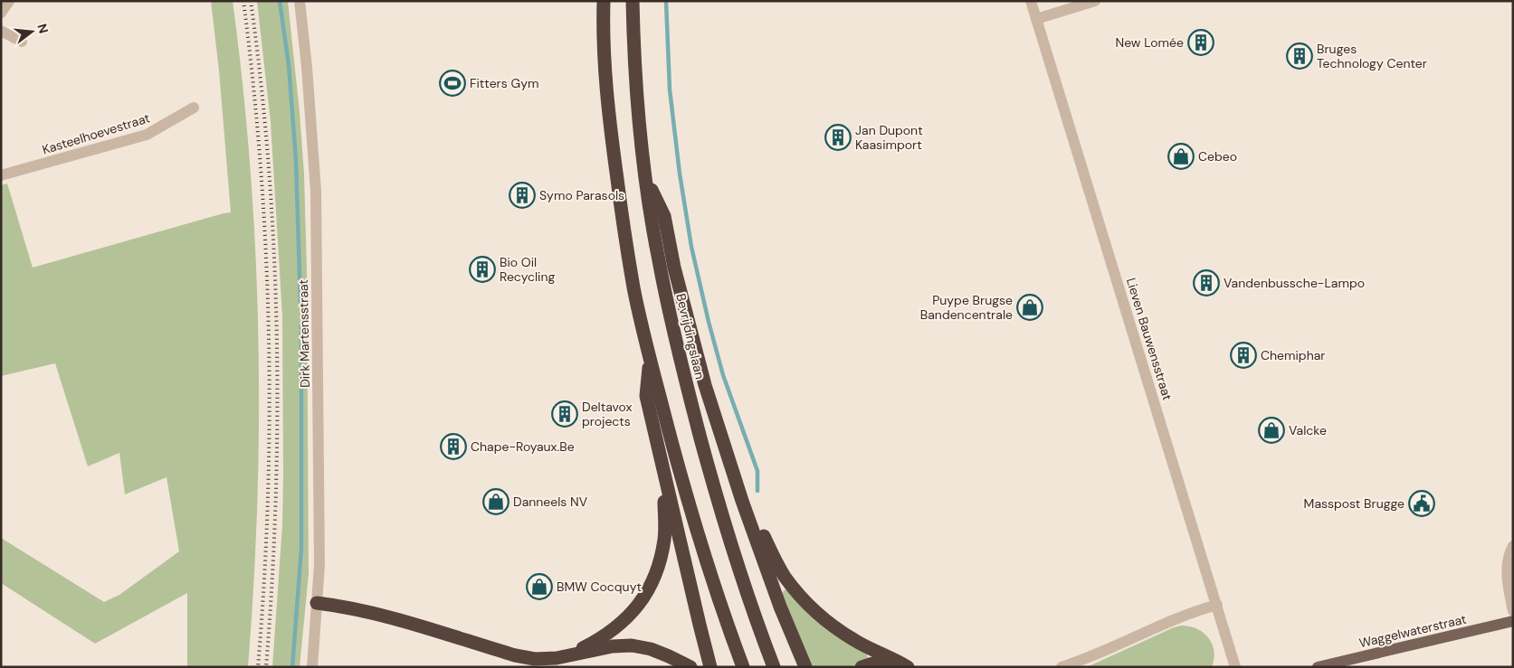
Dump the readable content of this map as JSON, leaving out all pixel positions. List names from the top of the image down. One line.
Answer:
{"streets":{"highway":["Bevrijdingslaan"],"main road":["Waggelwaterstraat"],"street":["Kasteelhoevestraat","Dirk Martensstraat","Lieven Bauwensstraat"]},"places":{"building":["New Lomée","Bruges Technology Center","Jan Dupont Kaasimport","Symo Parasols","Bio Oil Recycling","Vandenbussche-Lampo","Chemiphar","Deltavox projects","Chape-Royaux.Be"],"sports":["Fitters Gym"],"shop":["Cebeo","Puype Brugse Bandencentrale","Valcke","Danneels NV","BMW Cocquyt"],"public building":["Masspost Brugge"]},"north":"right"}
